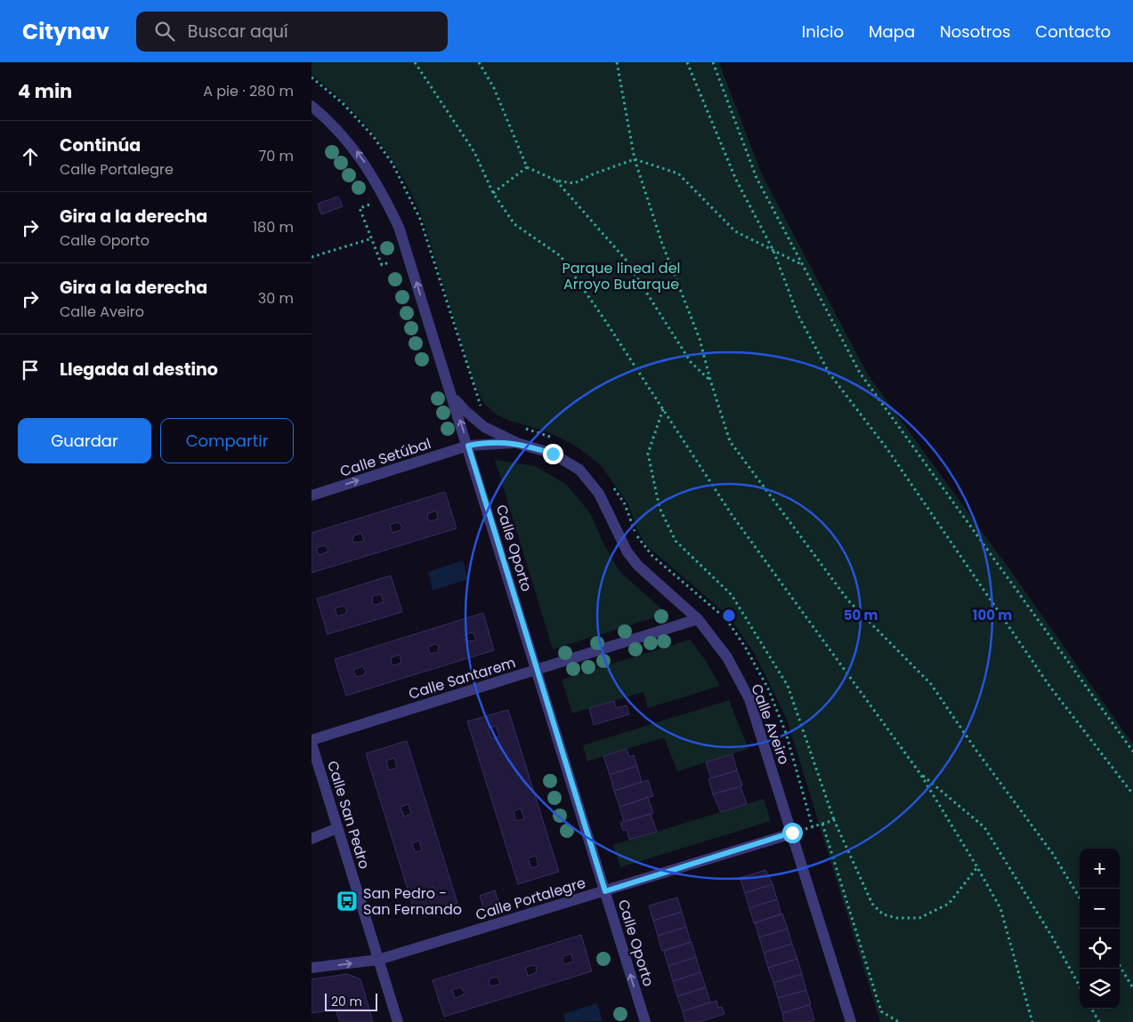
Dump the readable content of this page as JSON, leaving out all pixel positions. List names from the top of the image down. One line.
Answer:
{"streets":{"street":["Calle Setúbal","Calle Oporto","Calle Santarem","Calle Aveiro","Calle San Pedro","Calle Portalegre"]},"crossings":[["Calle Setúbal","Calle Oporto"],["Calle Setúbal","Calle Aveiro"],["Calle Oporto","Calle Santarem"],["Calle Oporto","Calle Aveiro"],["Calle Oporto","Calle Portalegre"],["Calle Santarem","Calle Aveiro"],["Calle Aveiro","Calle Portalegre"],["Calle San Pedro","Calle Portalegre"]],"one_way":["Calle Setúbal","Calle Oporto"],"parks":["Parque lineal del Arroyo Butarque"],"places":{"bus stop":["San Pedro - San Fernando"]},"scale_bar":"20 m","page":{"header":"Citynav","search":"Buscar aquí","nav":["Inicio","Mapa","Nosotros","Contacto"],"heading":["4 min","A pie · 280 m"],"list":[["Continúa","Calle Portalegre","70 m"],["Gira a la derecha","Calle Oporto","180 m"],["Gira a la derecha","Calle Aveiro","30 m"],"Llegada al destino"],"buttons":["Guardar","Compartir"],"map_buttons":["+","−"],"scale":"20 m"},"rings":["50 m","100 m"]}
